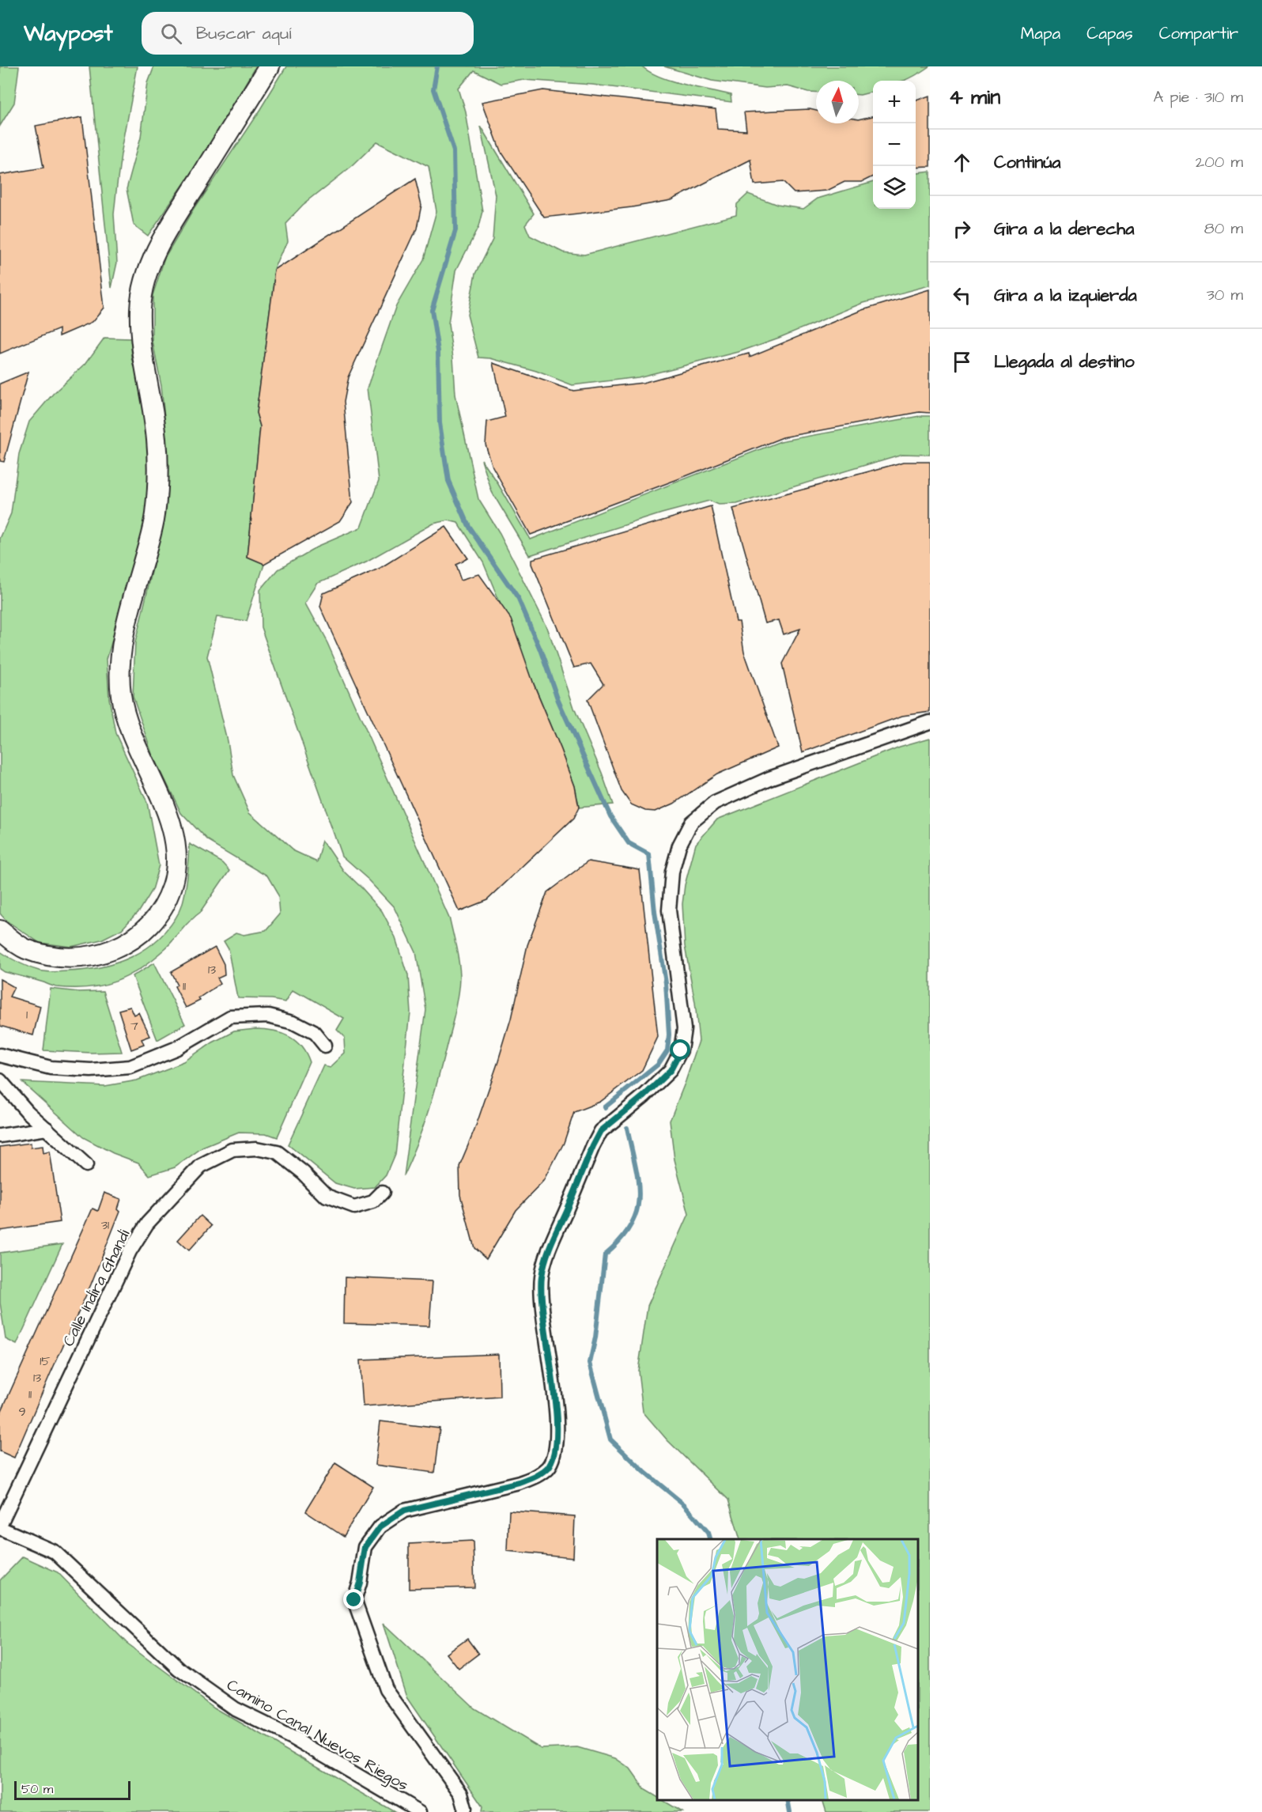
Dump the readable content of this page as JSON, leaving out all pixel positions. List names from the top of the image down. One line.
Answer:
{"streets":{"street":["Calle Indira Ghandi","Camino Canal Nuevos Riegos"]},"crossings":[["Calle Indira Ghandi","Camino Canal Nuevos Riegos"]],"house_numbers":["13","11","1","7","31","15","13","11","9"],"scale_bar":"50 m","north":"top","page":{"header":"Waypost","search":"Buscar aquí","nav":["Mapa","Capas","Compartir"],"heading":["4 min","A pie · 310 m"],"map_buttons":["+","−"],"list":[["Continúa","200 m"],["Gira a la derecha","80 m"],["Gira a la izquierda","30 m"],"Llegada al destino"],"scale":"50 m"}}
